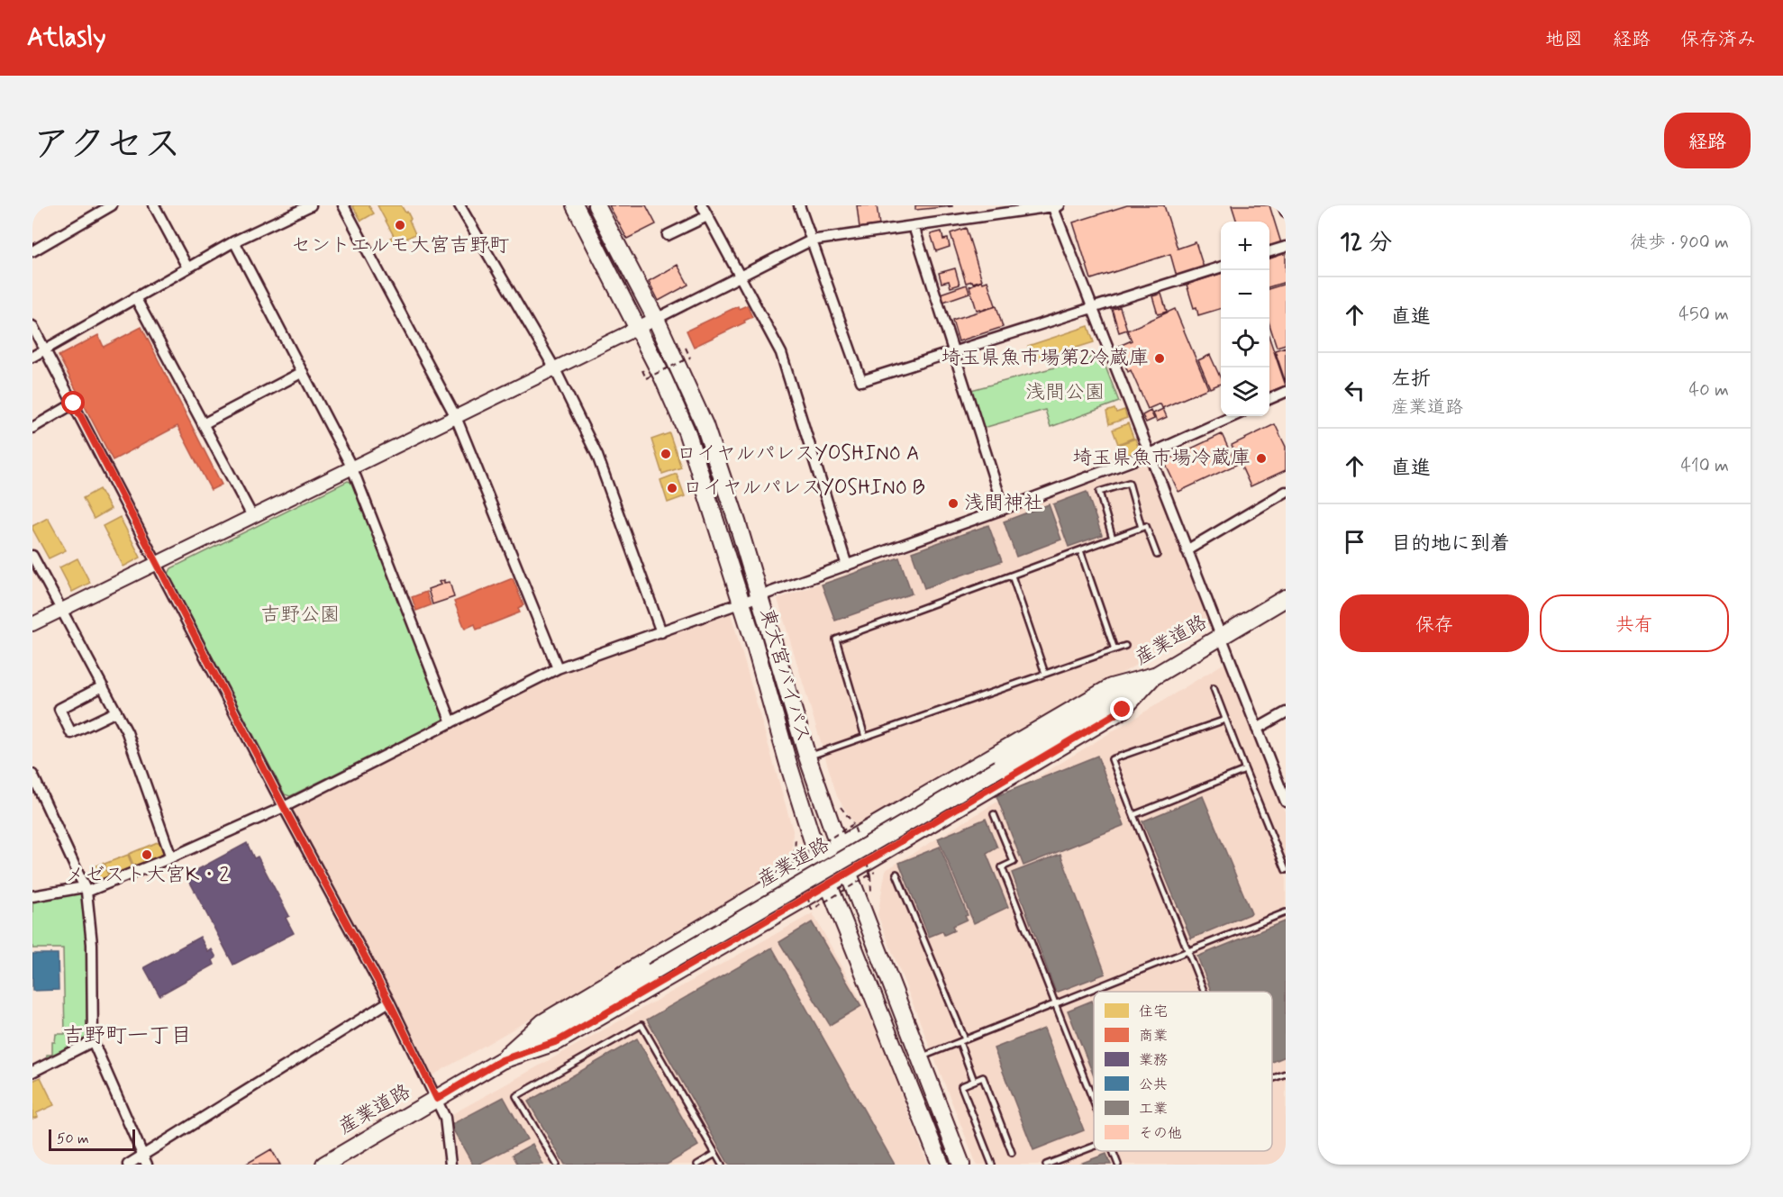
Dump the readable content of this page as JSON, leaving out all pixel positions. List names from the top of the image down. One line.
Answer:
{"streets":{"main road":["産業道路","東大宮バイパス"]},"districts":["吉野町一丁目"],"parks":["浅間公園","吉野公園"],"places":["セントエルモ大宮吉野町","埼玉県魚市場第2冷蔵庫","ロイヤルパレスYOSHINO A","埼玉県魚市場冷蔵庫","ロイヤルパレスYOSHINO B","浅間神社","メゼスト大宮K・2"],"legend":["住宅","商業","業務","公共","工業","その他"],"scale_bar":"50 m","page":{"header":"Atlasly","nav":["地図","経路","保存済み"],"title":"アクセス","buttons":["経路",["保存","共有"]],"heading":["12 分","徒歩 · 900 m"],"map_buttons":["+","−"],"list":[["直進","450 m"],["左折","産業道路","40 m"],["直進","410 m"],"目的地に到着"],"scale":"50 m"}}
